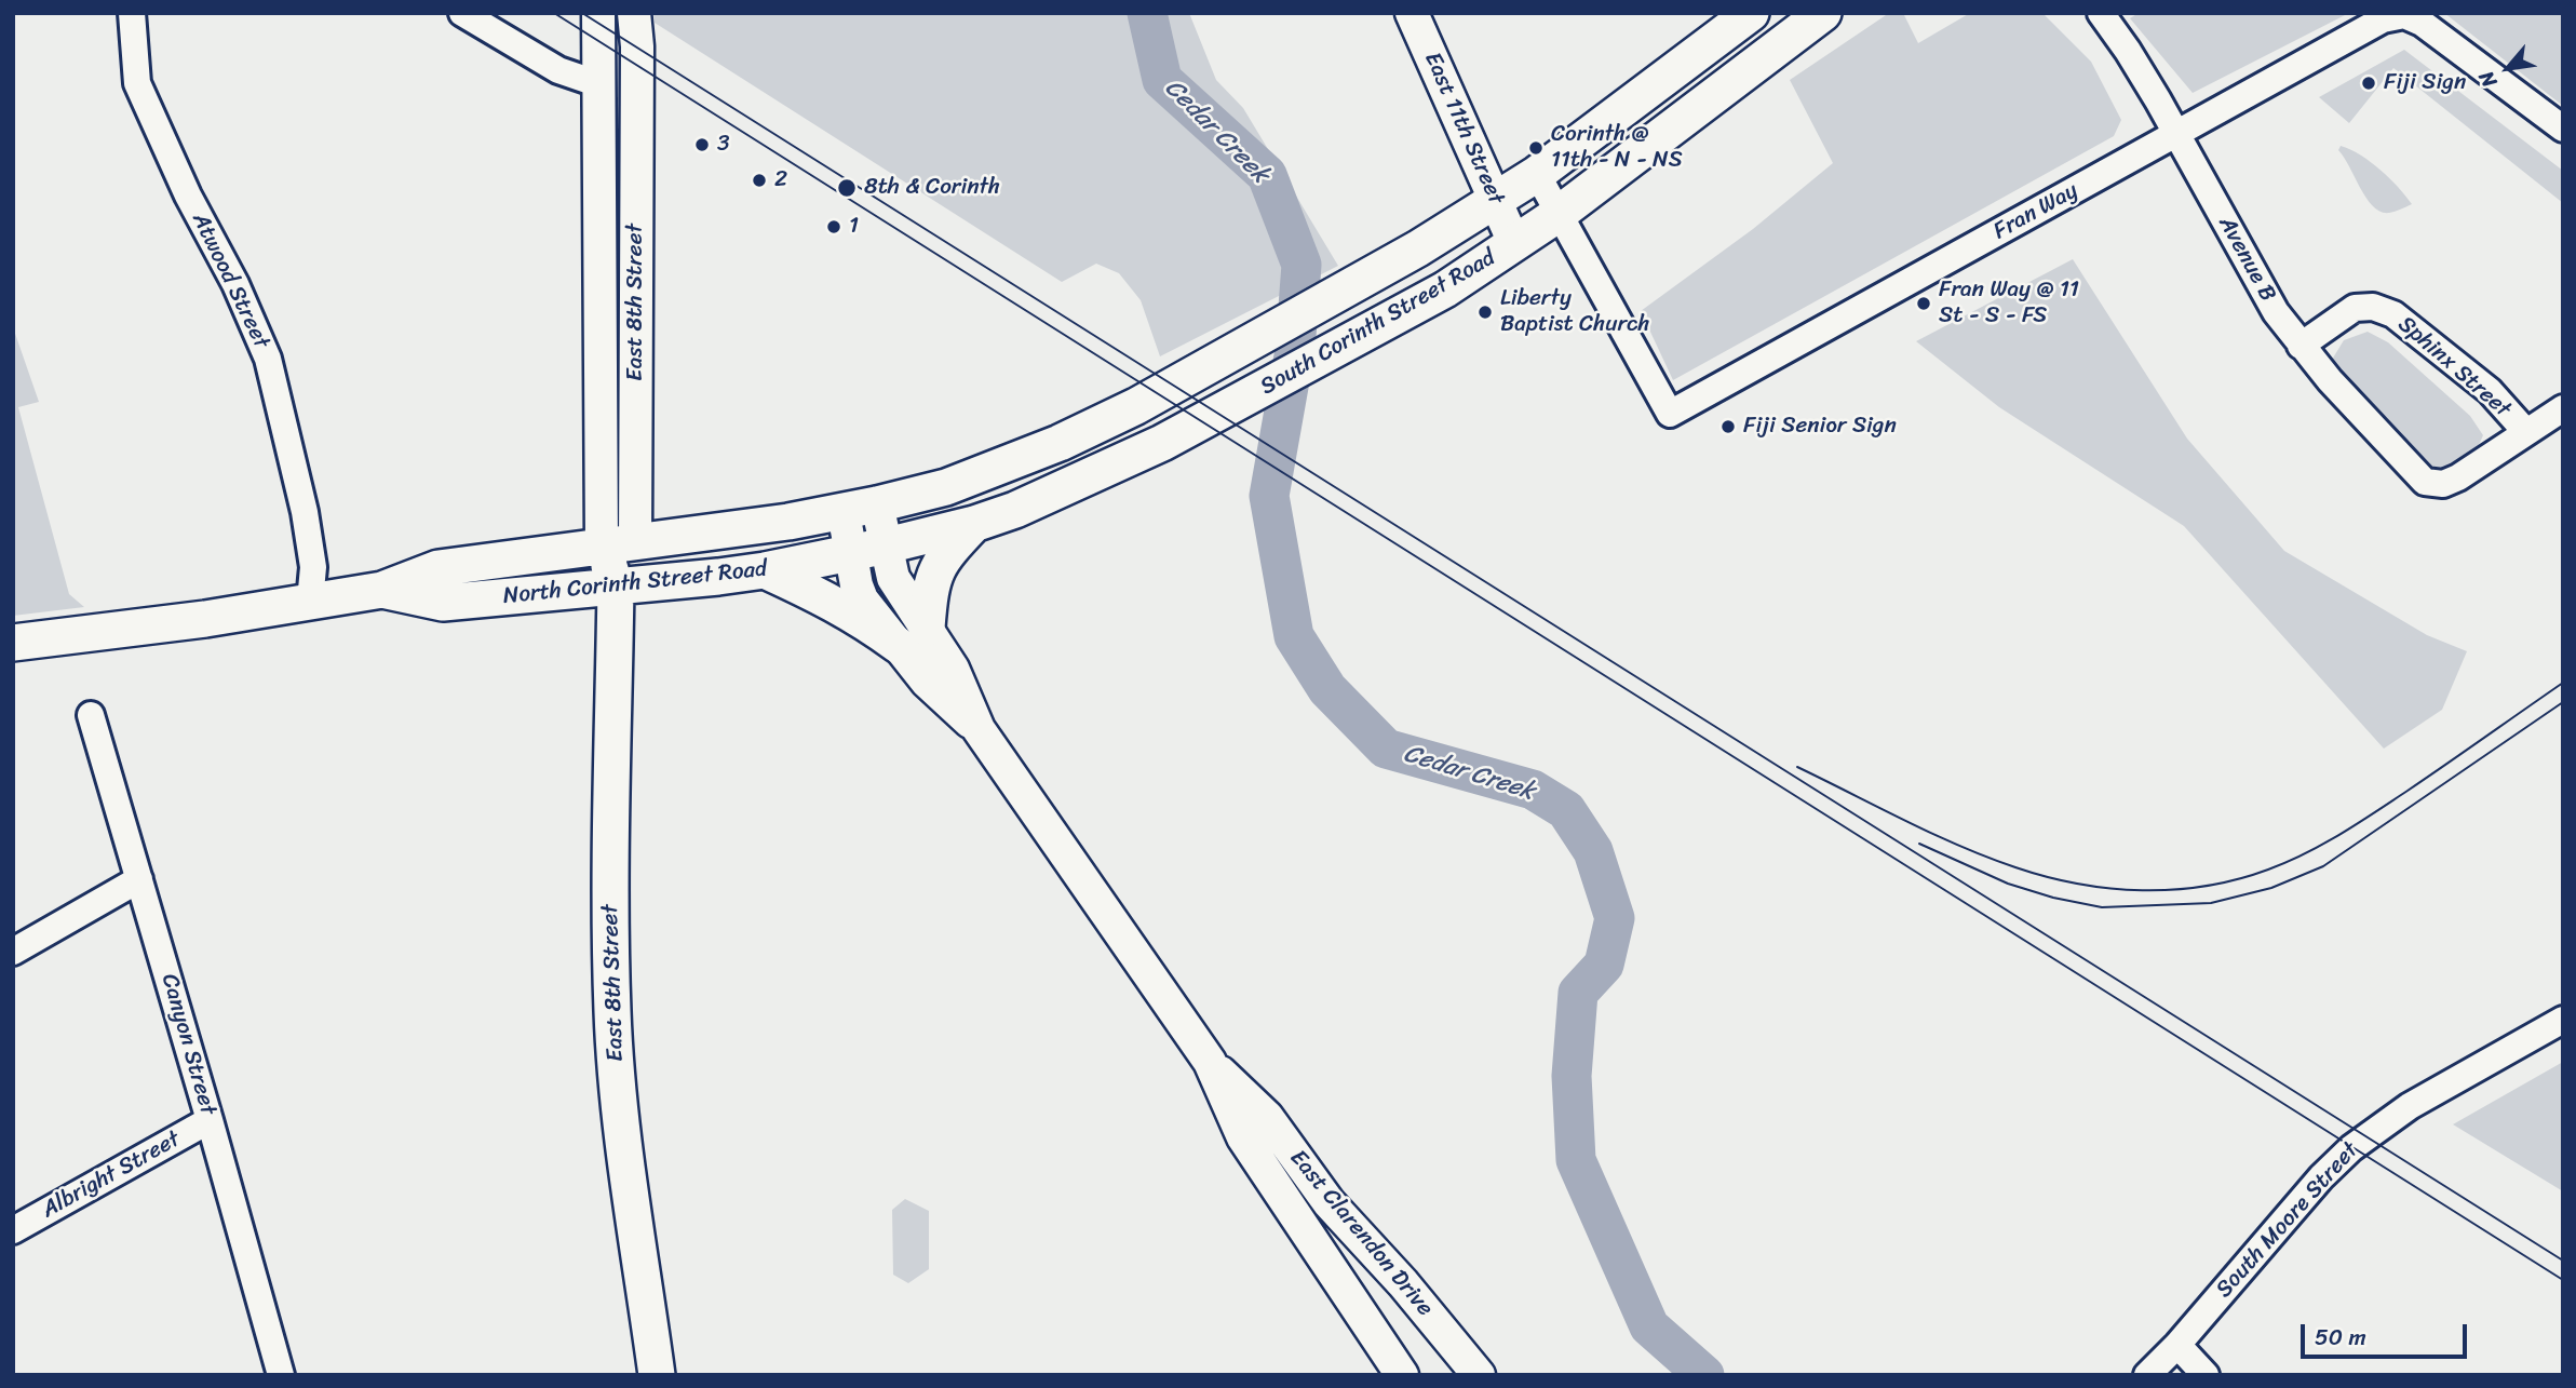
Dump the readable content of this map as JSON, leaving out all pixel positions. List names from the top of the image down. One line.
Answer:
{"streets":{"main road":["East 8th Street","South Corinth Street Road","North Corinth Street Road"],"street":["East 11th Street","Fran Way","Avenue B","Atwood Street","Sphinx Street","Canyon Street","Albright Street","South Moore Street","East Clarendon Drive"]},"crossings":[["East 11th Street","South Corinth Street Road"],["Fran Way","Avenue B"],["Fran Way","South Corinth Street Road"],["Avenue B","Sphinx Street"],["Atwood Street","North Corinth Street Road"],["East 8th Street","North Corinth Street Road"],["South Corinth Street Road","North Corinth Street Road"],["South Corinth Street Road","East Clarendon Drive"],["North Corinth Street Road","East Clarendon Drive"],["Canyon Street","Albright Street"]],"water":["Cedar Creek"],"places":["Fiji Sign","3","Corinth @ 11th - N - NS","2","8th & Corinth","1","Fran Way @ 11 St - S - FS","Liberty Baptist Church","Fiji Senior Sign"],"scale_bar":"50 m","north":"bottom left"}
